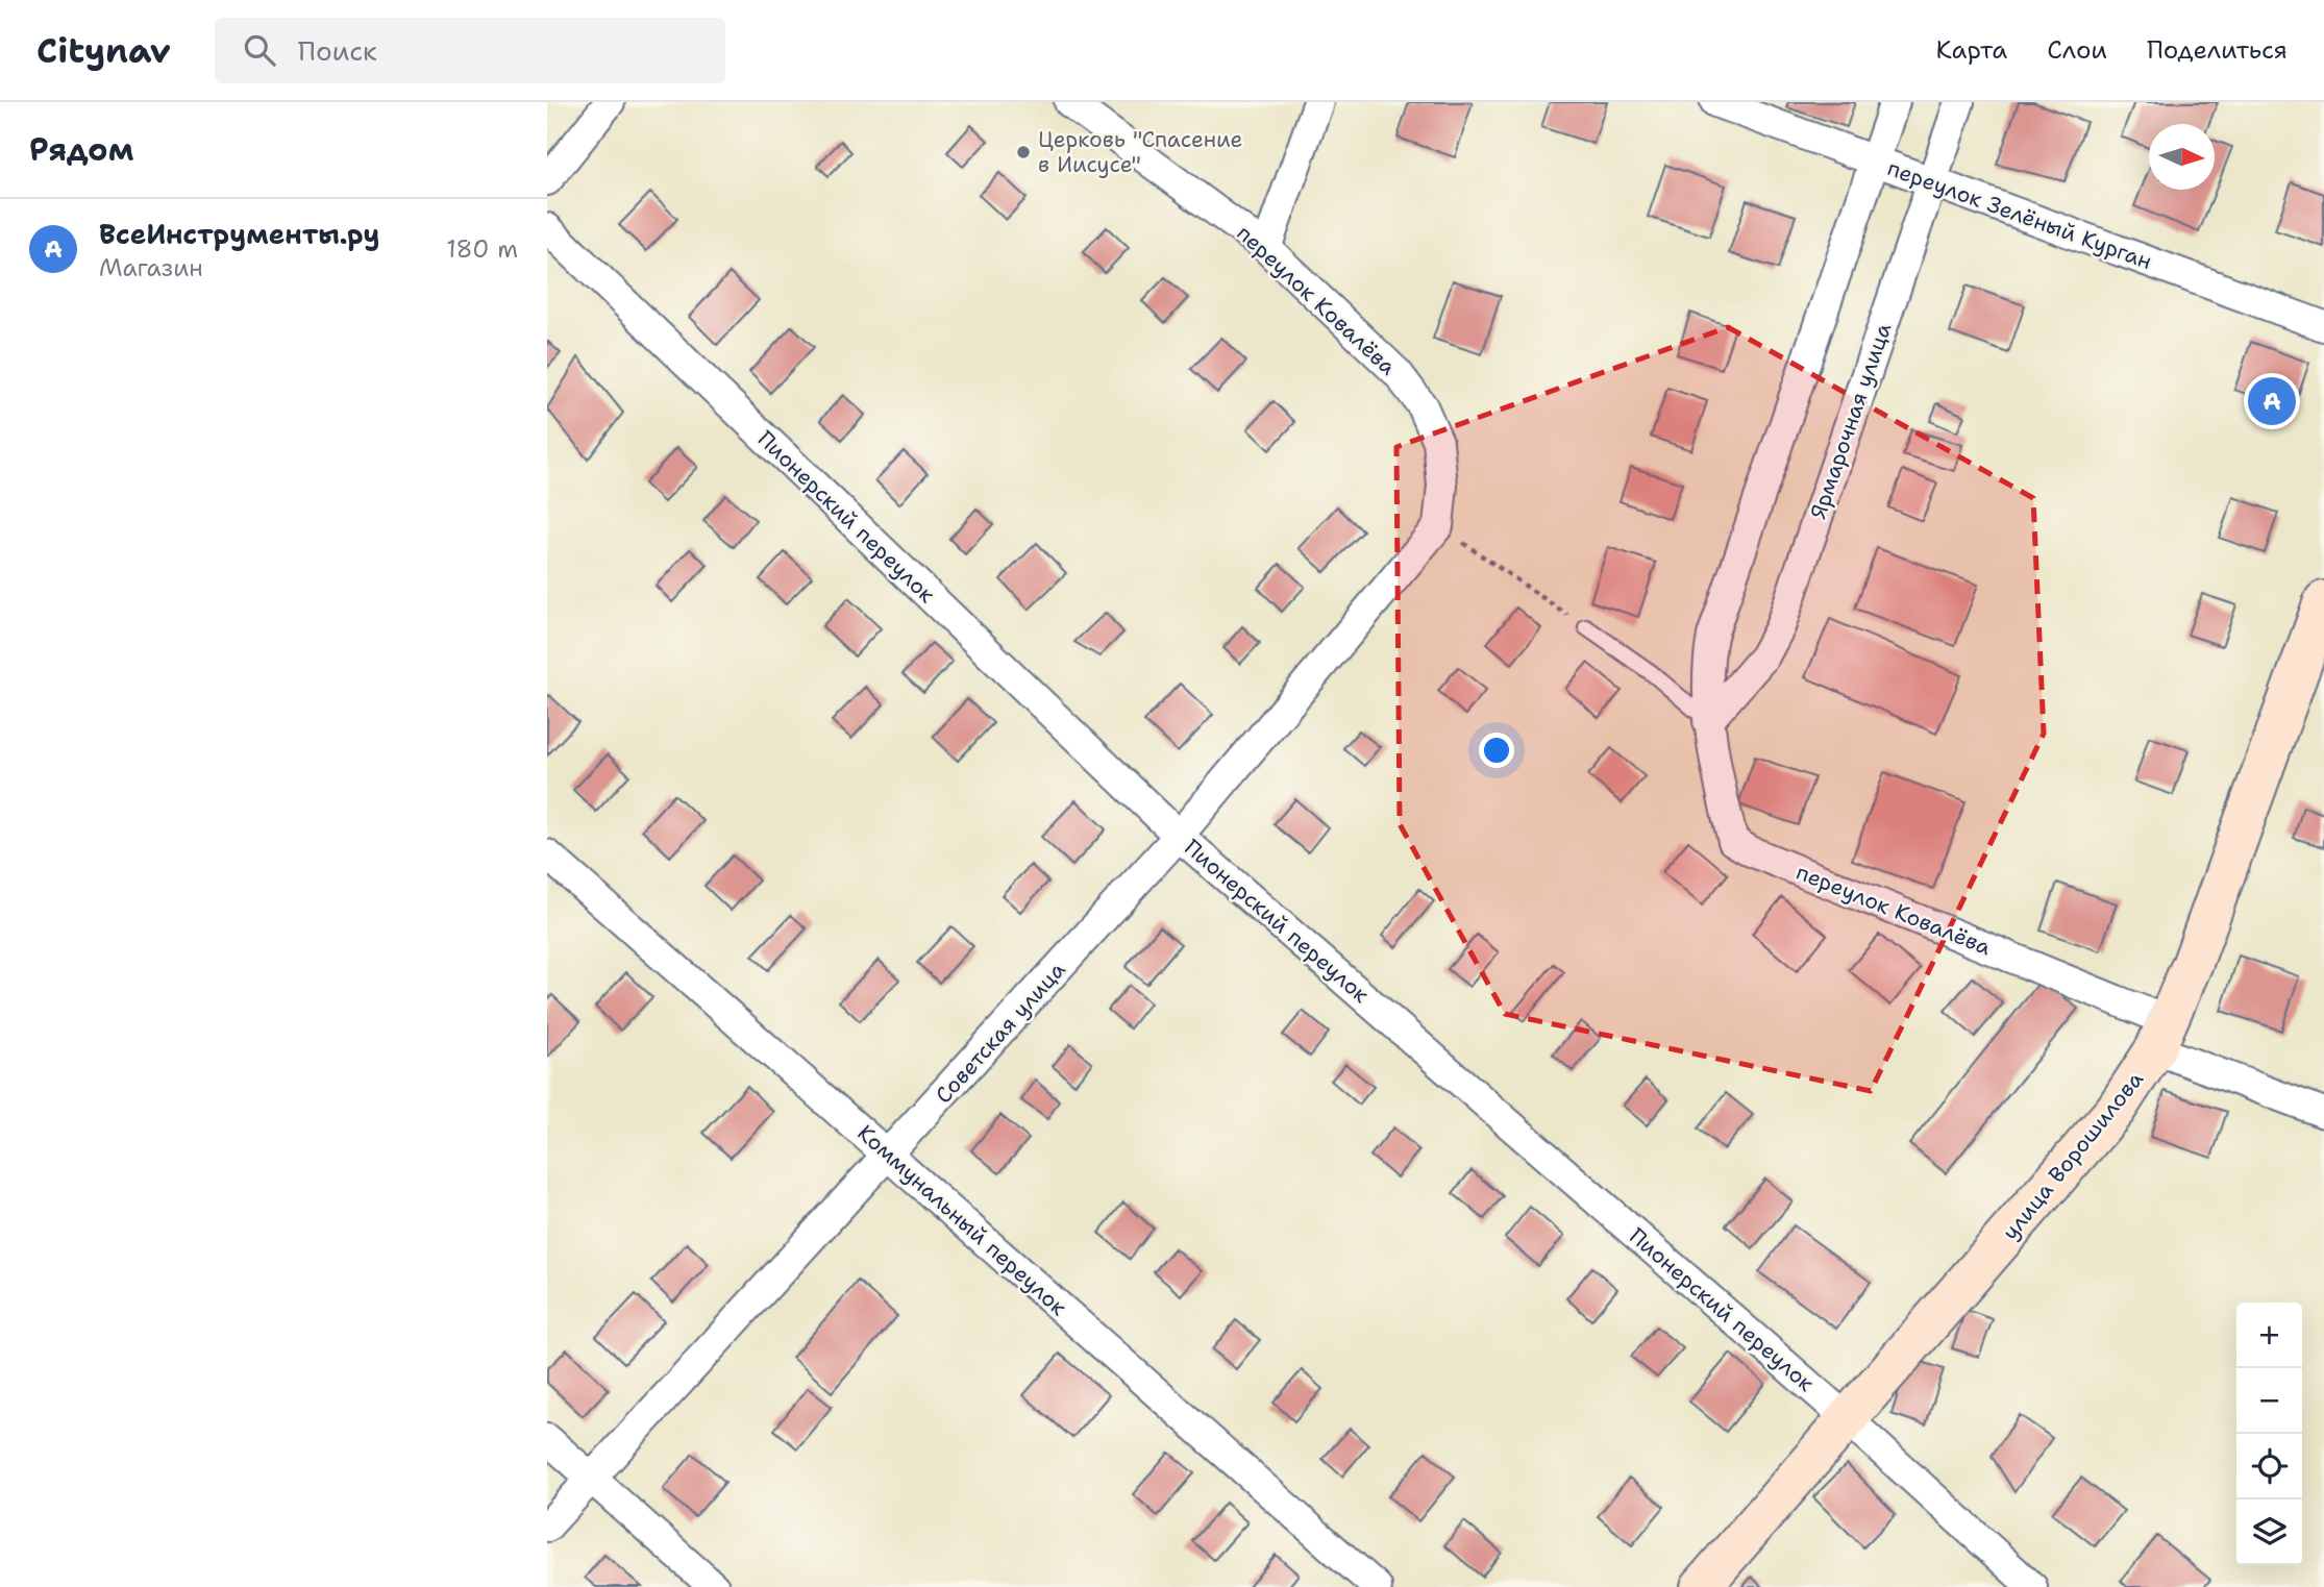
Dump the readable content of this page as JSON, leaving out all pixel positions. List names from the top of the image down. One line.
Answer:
{"streets":{"main road":["улица Ворошилова"],"street":["переулок Зелёный Курган","переулок Ковалёва","Ярмарочная улица","Пионерский переулок","Советская улица","Коммунальный переулок"]},"crossings":[["переулок Зелёный Курган","Ярмарочная улица"],["переулок Ковалёва","Ярмарочная улица"],["переулок Ковалёва","Советская улица"],["переулок Ковалёва","улица Ворошилова"],["Пионерский переулок","Советская улица"],["Пионерский переулок","улица Ворошилова"],["Советская улица","Коммунальный переулок"]],"places":["Церковь \"Спасение в Иисусе\""],"north":"right","page":{"header":"Citynav","search":"Поиск","nav":["Карта","Слои","Поделиться"],"heading":"Рядом","list":[{"mark":"A","name":"ВсеИнструменты.ру","note":"Магазин","value":"180 m"}],"pins":"A","map_buttons":["+","−"]}}
